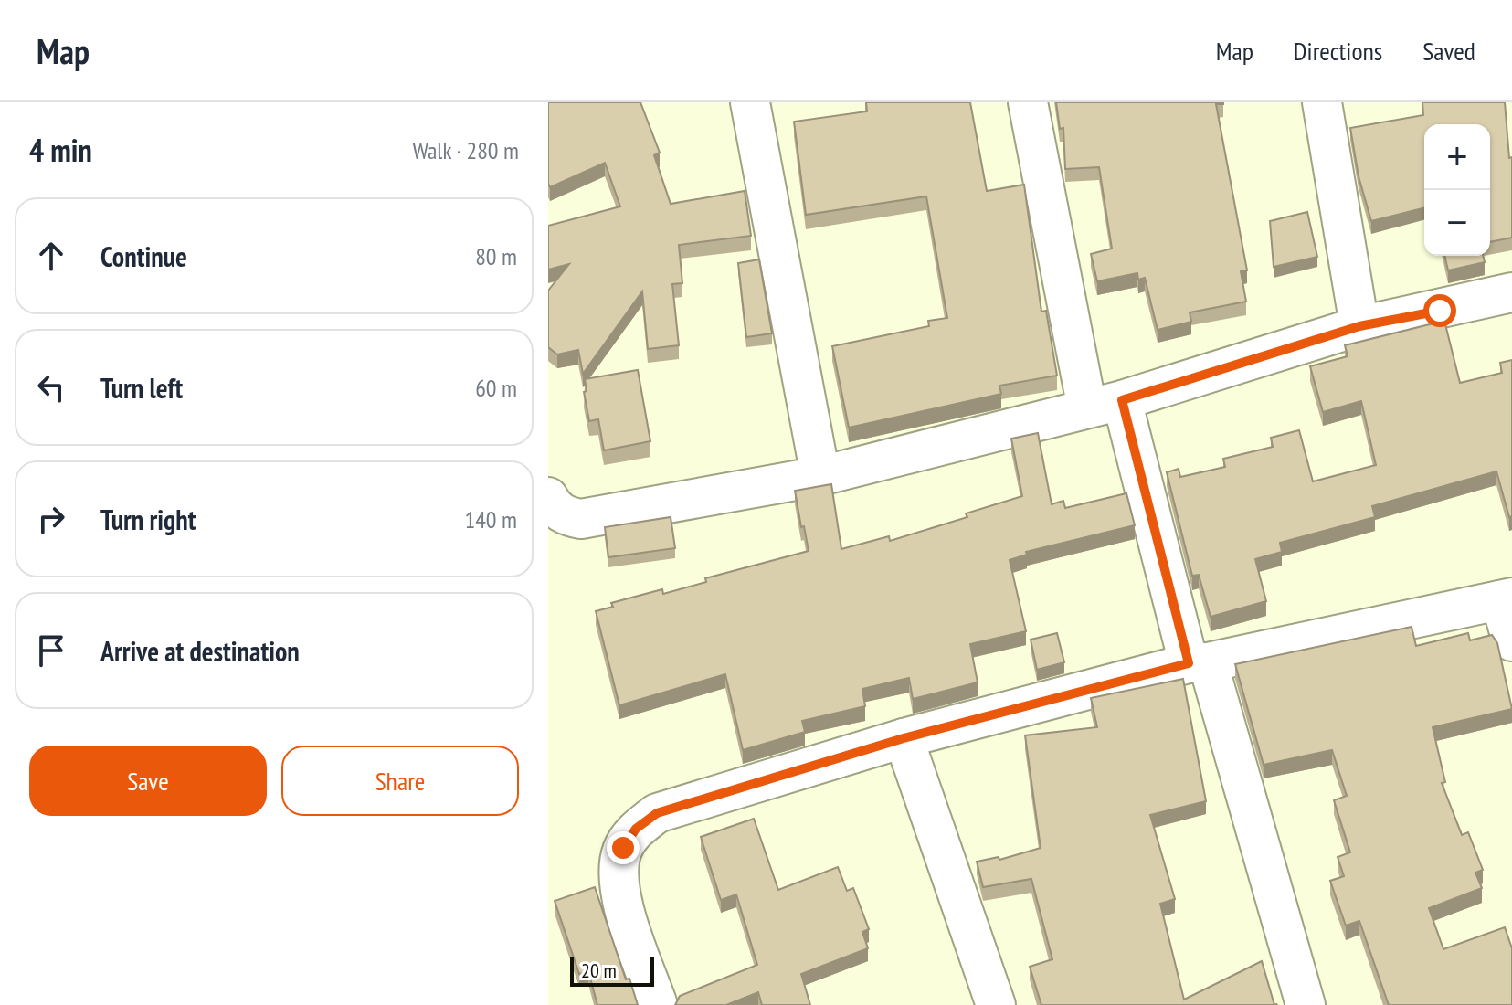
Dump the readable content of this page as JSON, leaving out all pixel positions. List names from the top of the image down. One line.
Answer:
{"scale_bar":"20 m","page":{"header":"Map","nav":["Map","Directions","Saved"],"heading":["4 min","Walk · 280 m"],"map_buttons":["+","−"],"list":[["Continue","80 m"],["Turn left","60 m"],["Turn right","140 m"],"Arrive at destination"],"buttons":["Save","Share"],"scale":"20 m"}}
